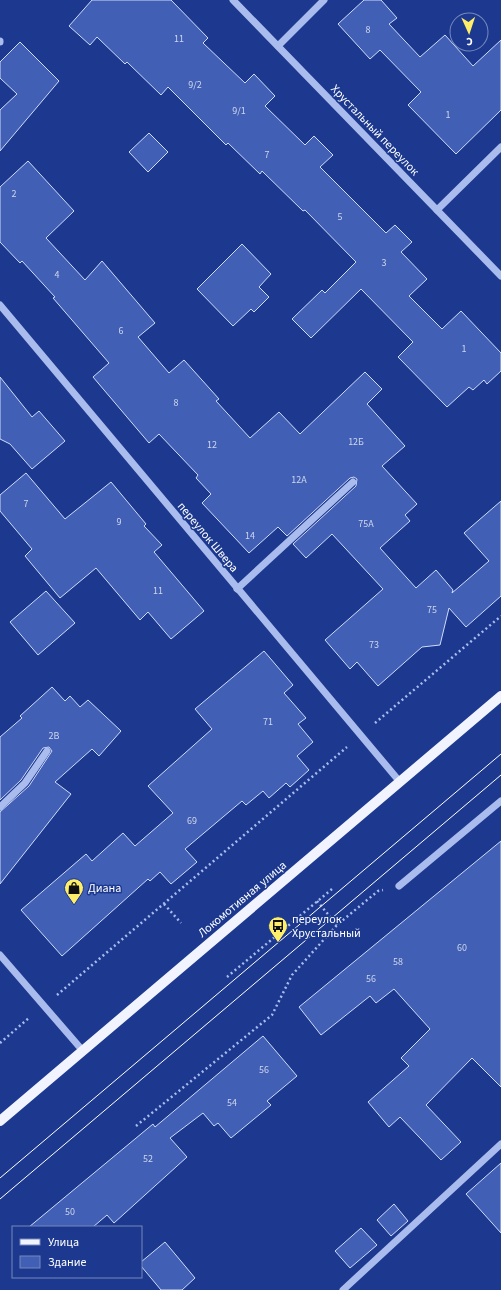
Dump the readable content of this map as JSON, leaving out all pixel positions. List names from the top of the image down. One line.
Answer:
{"streets":{"main road":["Локомотивная улица"],"street":["Хрустальный переулок","переулок Швера"]},"crossings":[["переулок Швера","Локомотивная улица"]],"places":{"shop":["Диана"],"bus stop":["переулок Хрустальный"]},"house_numbers":["8","11","9/2","9/1","1","7","2","5","3","4","6","1","8","12Б","12","12А","7","9","75А","14","11","75","73","71","2В","69","60","58","56","56","54","52","50"],"legend":["Улица","Здание"],"north":"bottom"}
